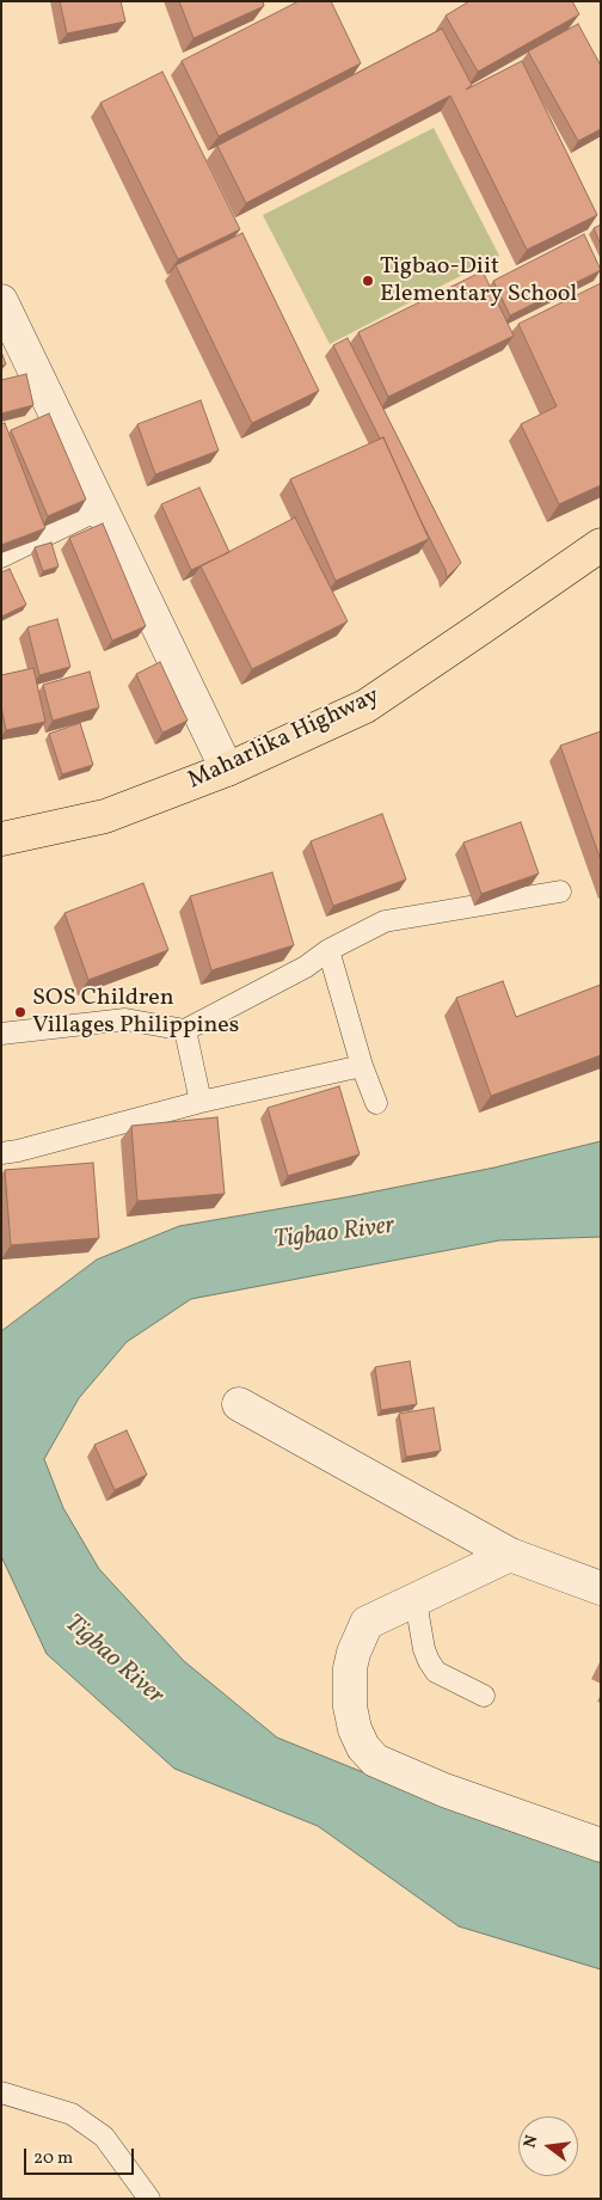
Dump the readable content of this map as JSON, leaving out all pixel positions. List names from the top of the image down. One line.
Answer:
{"streets":{"highway":["Maharlika Highway"]},"water":["Tigbao River"],"places":["Tigbao-Diit Elementary School","SOS Children Villages Philippines"],"scale_bar":"20 m","north":"left"}
